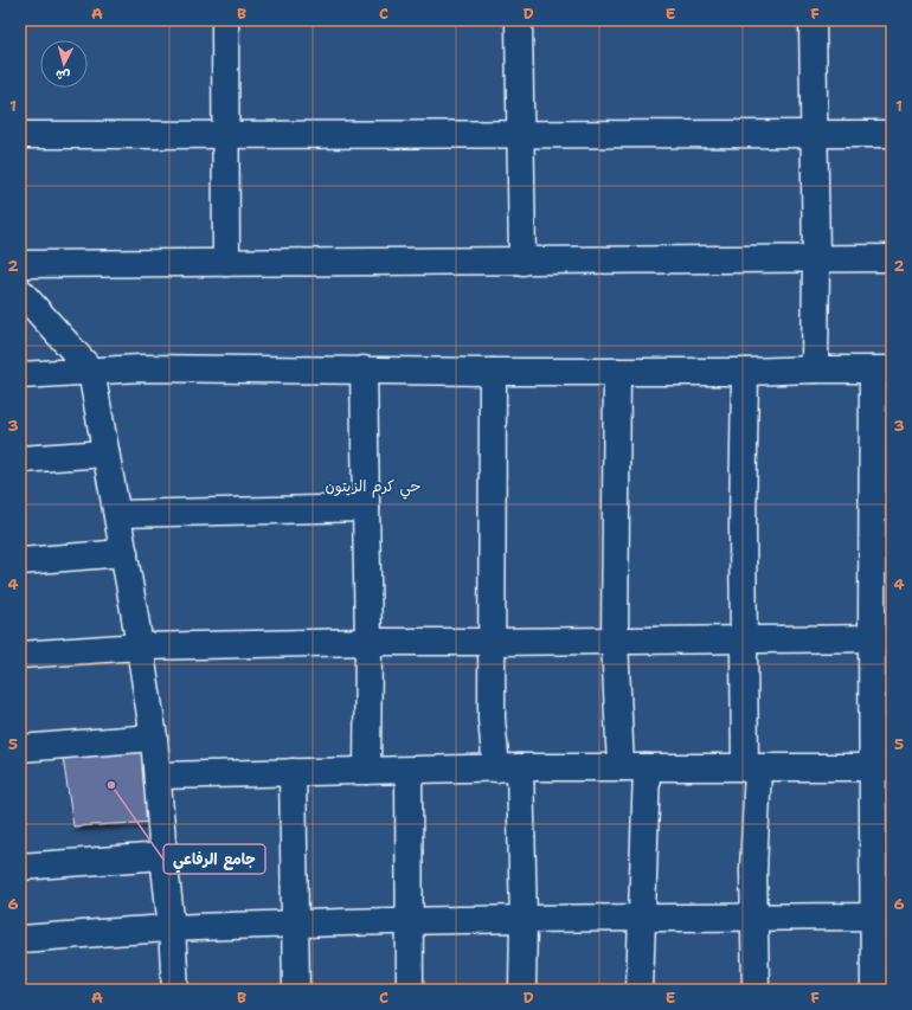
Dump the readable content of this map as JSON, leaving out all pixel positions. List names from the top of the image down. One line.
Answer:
{"districts":["حي كرم الزيتون"],"places":["جامع الرفاعي"],"north":"bottom","grid":{"columns":["A","B","C","D","E","F"],"rows":["1","2","3","4","5","6"]}}
